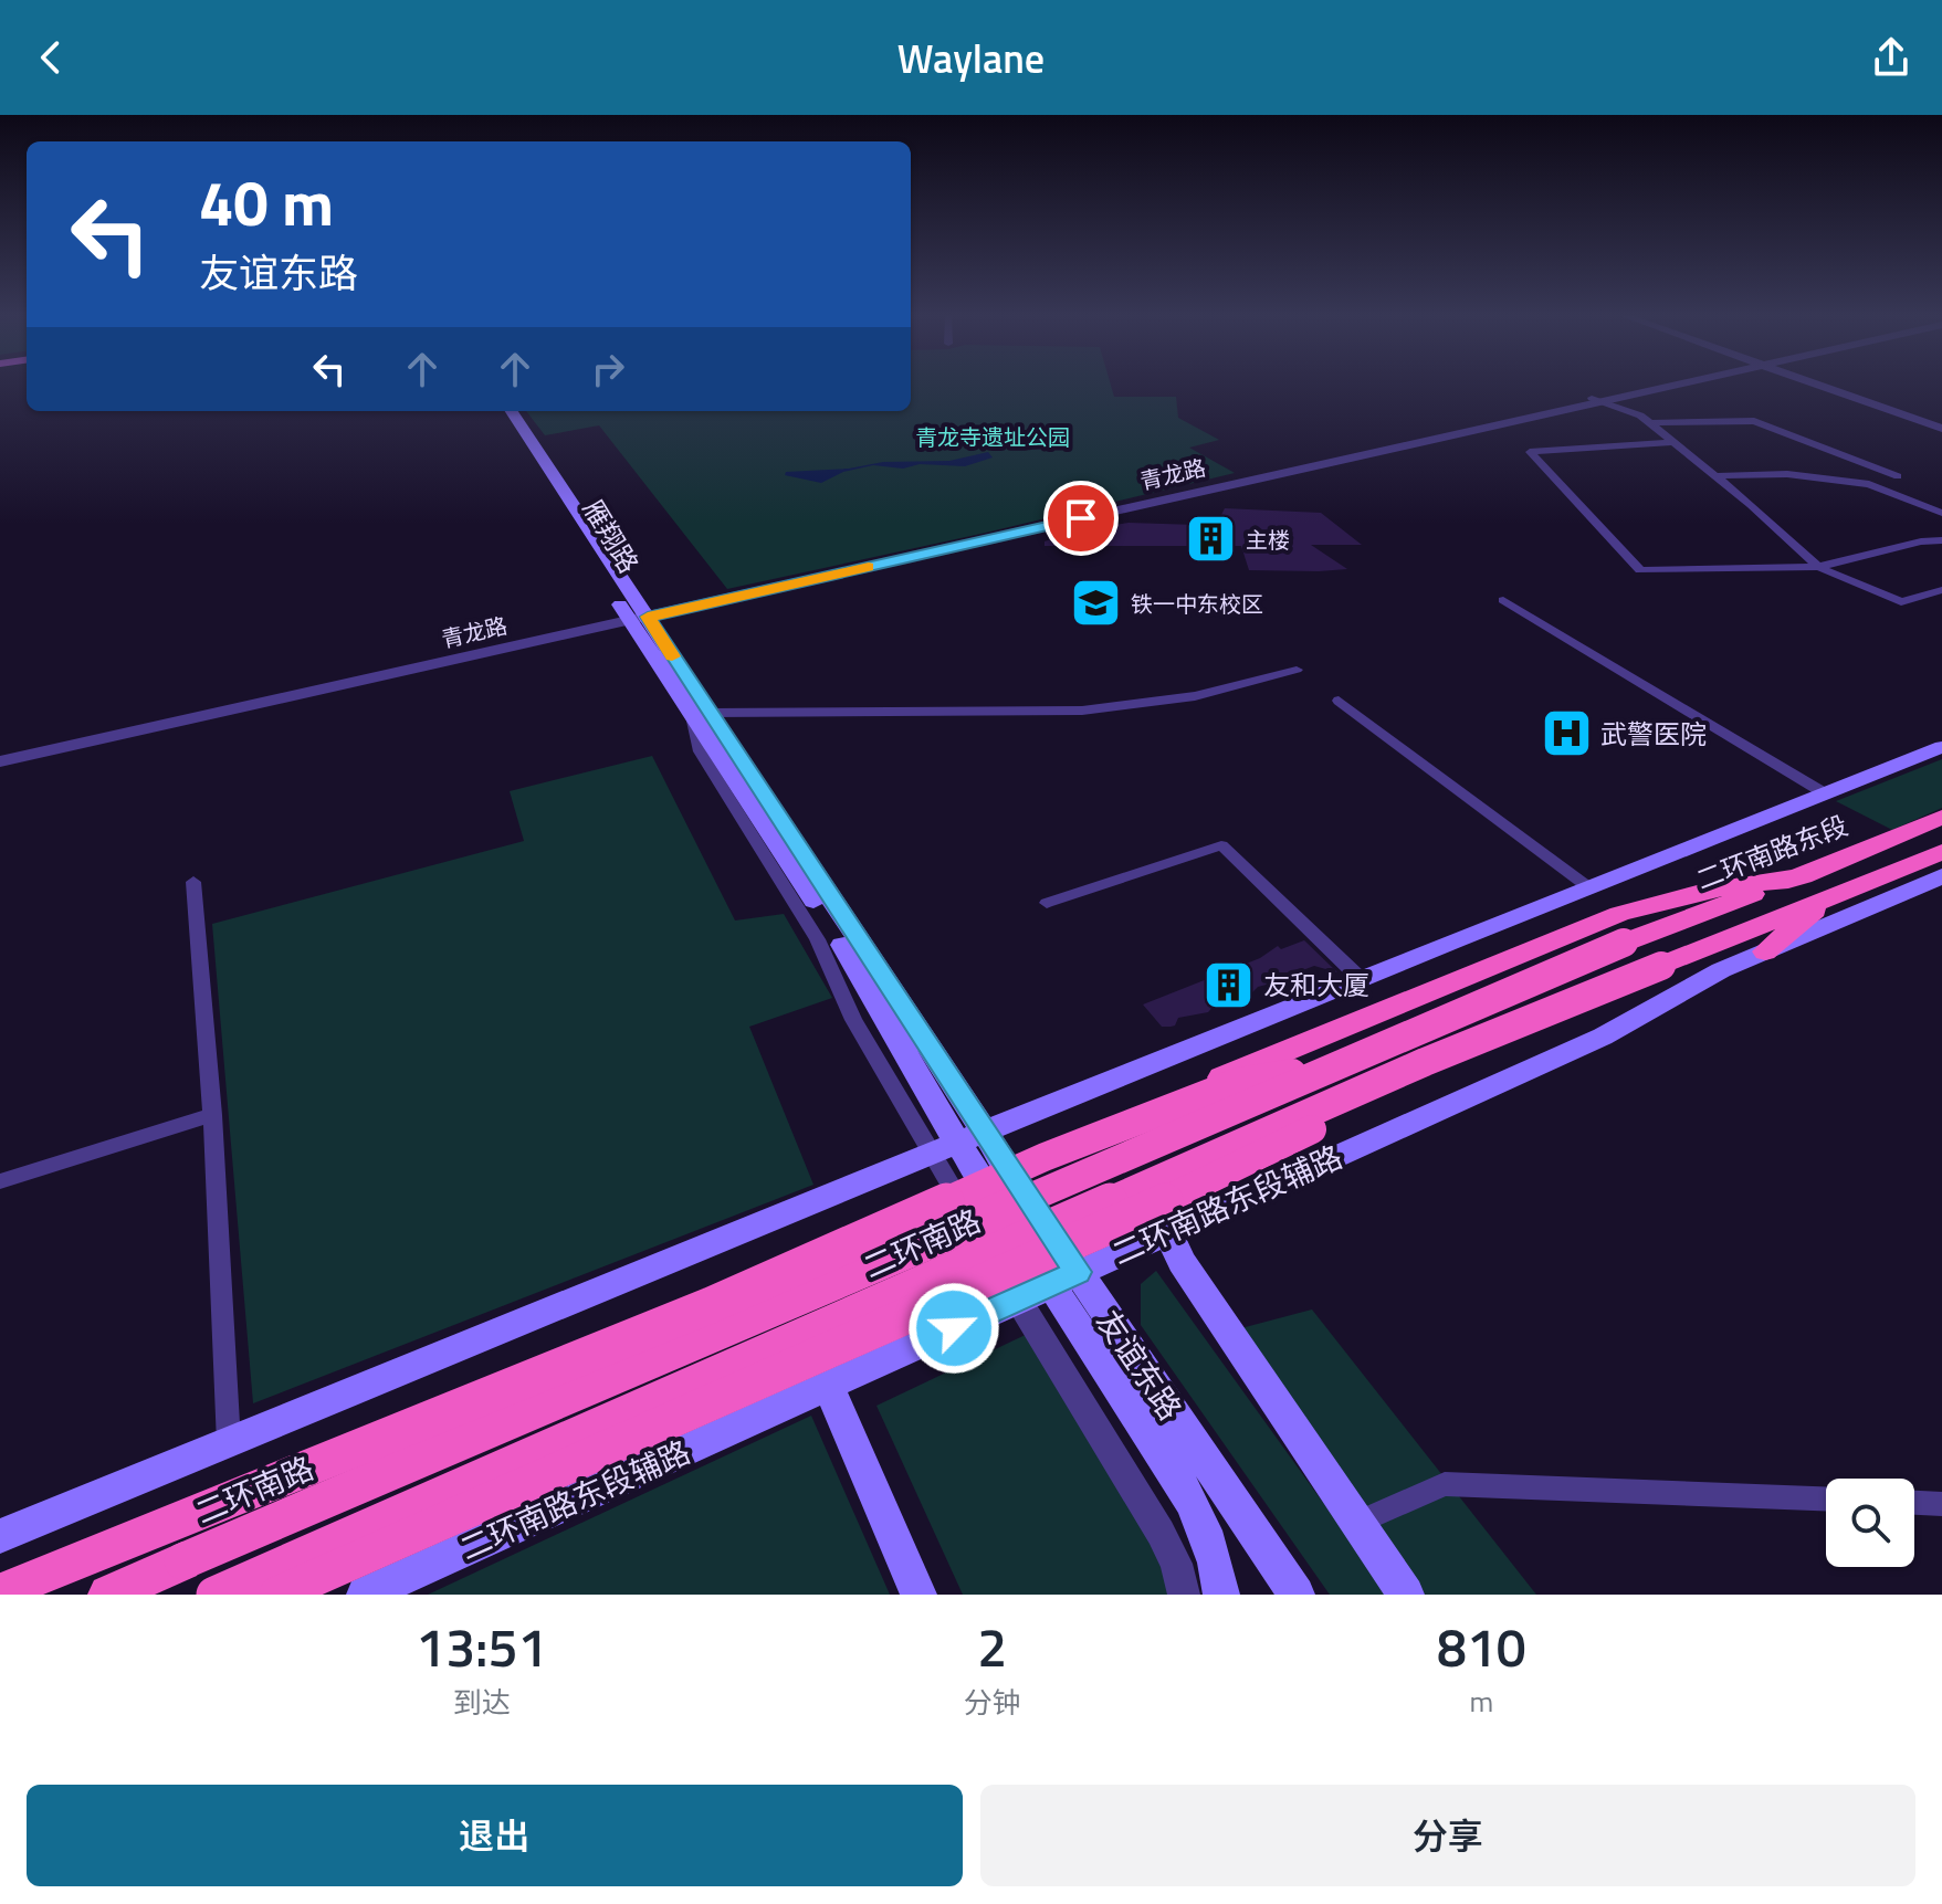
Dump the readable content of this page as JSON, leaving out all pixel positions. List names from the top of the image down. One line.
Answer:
{"streets":{"highway":["二环南路东段","二环南路"],"main road":["雁翔路","二环南路东段辅路","友谊东路"],"street":["青龙路"]},"crossings":[["青龙路","雁翔路"],["雁翔路","友谊东路"],["二环南路东段","二环南路"],["二环南路东段辅路","友谊东路"]],"parks":["青龙寺遗址公园"],"places":{"building":["主楼","友和大厦"],"school or university":["铁一中东校区"],"hospital":["武警医院"]},"page":{"header":"Waylane","turn":["40 m","友谊东路"],"eta":["13:51","到达","2","分钟","810","m"],"buttons":["退出","分享"]}}
